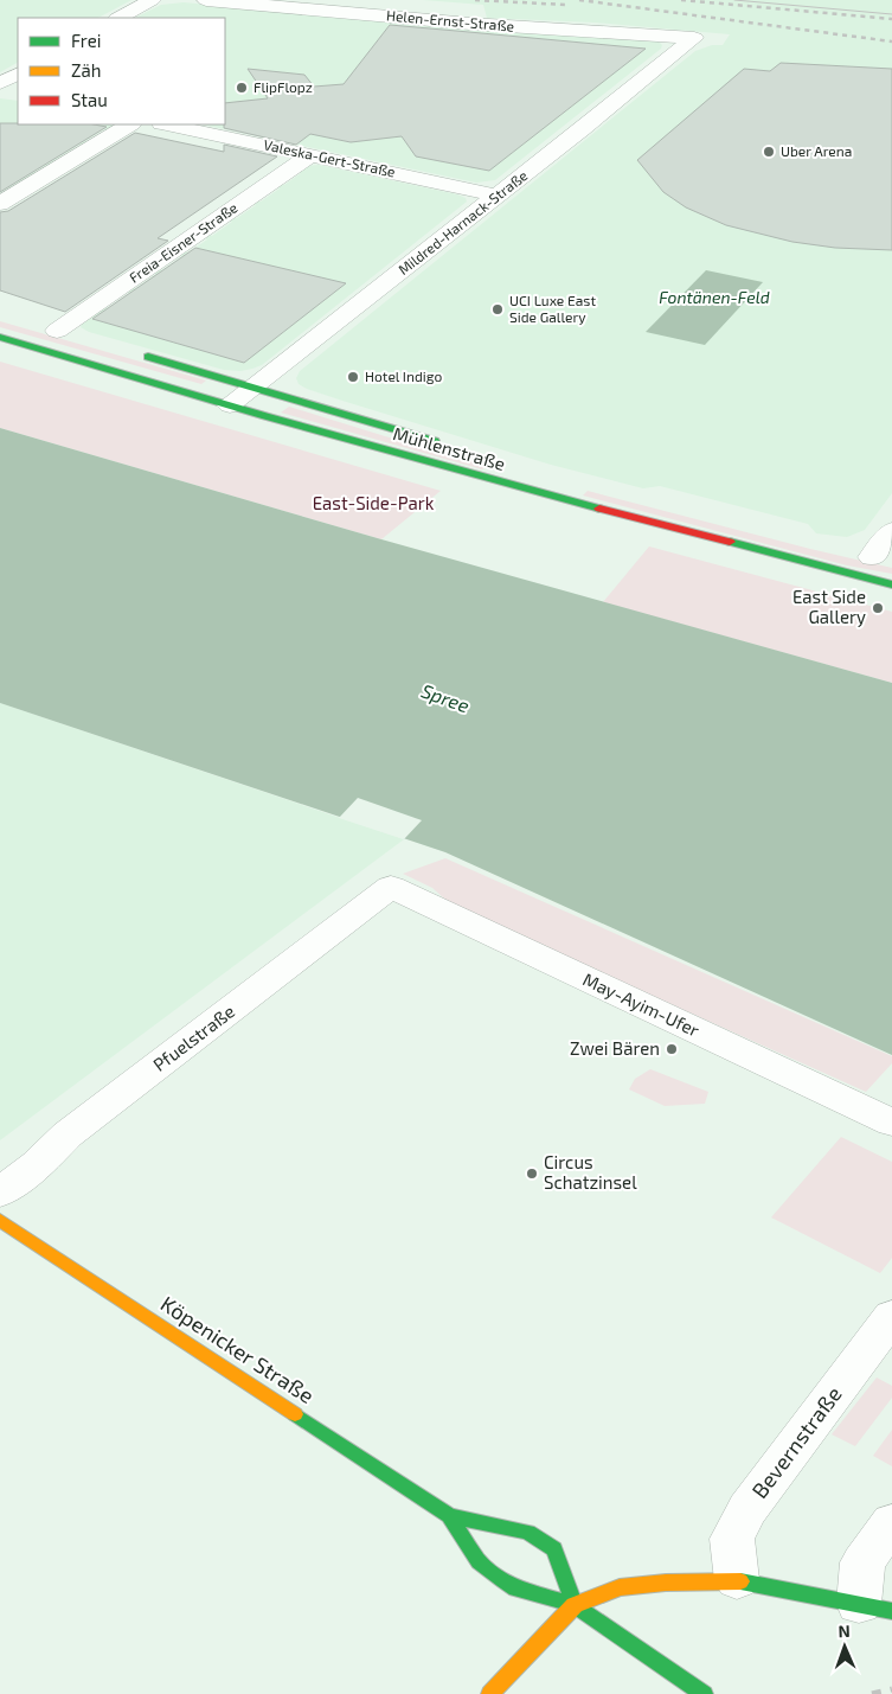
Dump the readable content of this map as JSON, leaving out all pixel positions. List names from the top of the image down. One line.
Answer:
{"streets":{"main road":["Mühlenstraße","Köpenicker Straße"],"street":["Helen-Ernst-Straße","Valeska-Gert-Straße","Mildred-Harnack-Straße","Freia-Eisner-Straße","May-Ayim-Ufer","Pfuelstraße","Bevernstraße"]},"crossings":[["Helen-Ernst-Straße","Mildred-Harnack-Straße"],["Valeska-Gert-Straße","Mildred-Harnack-Straße"],["Valeska-Gert-Straße","Freia-Eisner-Straße"],["Mildred-Harnack-Straße","Mühlenstraße"],["May-Ayim-Ufer","Pfuelstraße"]],"water":["Fontänen-Feld","Spree"],"parks":["East-Side-Park"],"places":["FlipFlopz","Uber Arena","UCI Luxe East Side Gallery","Hotel Indigo","East Side Gallery","Zwei Bären","Circus Schatzinsel"],"legend":["Frei","Zäh","Stau"],"north":"top"}
